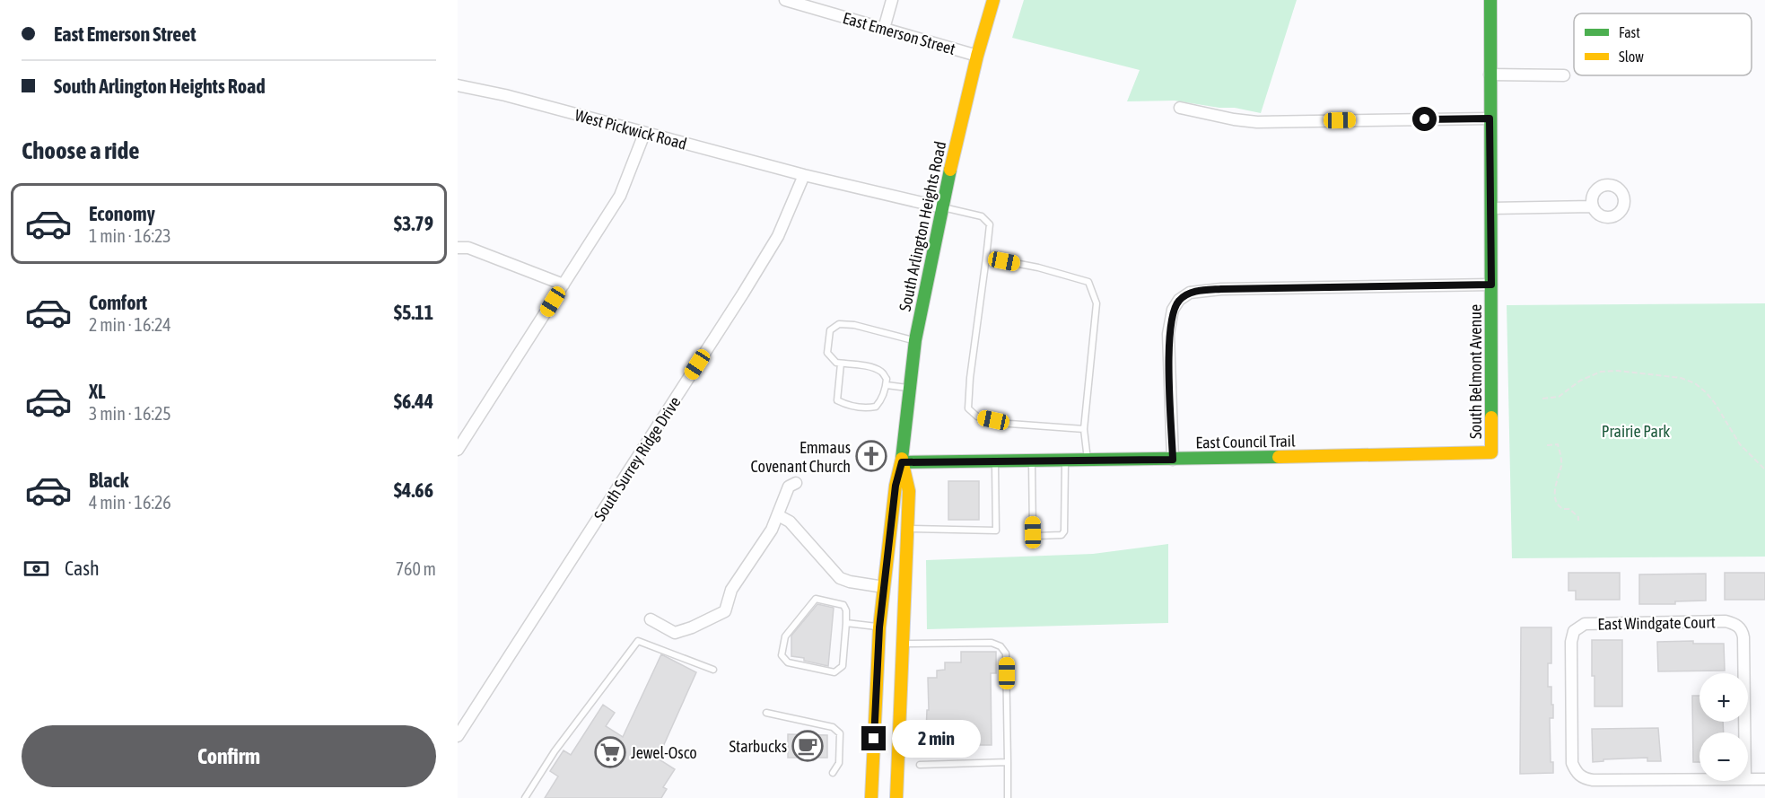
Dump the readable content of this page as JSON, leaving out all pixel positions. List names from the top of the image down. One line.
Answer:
{"streets":{"main road":["South Arlington Heights Road","South Belmont Avenue","East Council Trail"],"street":["East Emerson Street","West Pickwick Road","South Surrey Ridge Drive","East Windgate Court"]},"crossings":[["East Emerson Street","South Arlington Heights Road"],["West Pickwick Road","South Arlington Heights Road"],["West Pickwick Road","South Surrey Ridge Drive"],["South Arlington Heights Road","East Council Trail"],["South Belmont Avenue","East Council Trail"]],"parks":["Prairie Park"],"places":{"church":["Emmaus Covenant Church"],"cafe":["Starbucks"],"supermarket":["Jewel-Osco"]},"legend":["Fast","Slow"],"page":{"banner":["East Emerson Street","South Arlington Heights Road"],"heading":"Choose a ride","list":[{"name":"Economy","note":"1 min · 16:23","value":"$3.79"},{"name":"Comfort","note":"2 min · 16:24","value":"$5.11"},{"name":"XL","note":"3 min · 16:25","value":"$6.44"},{"name":"Black","note":"4 min · 16:26","value":"$4.66"}],"pay":["Cash","760 m"],"map_buttons":["+","−"],"buttons":"Confirm","bubble":"2 min"}}
